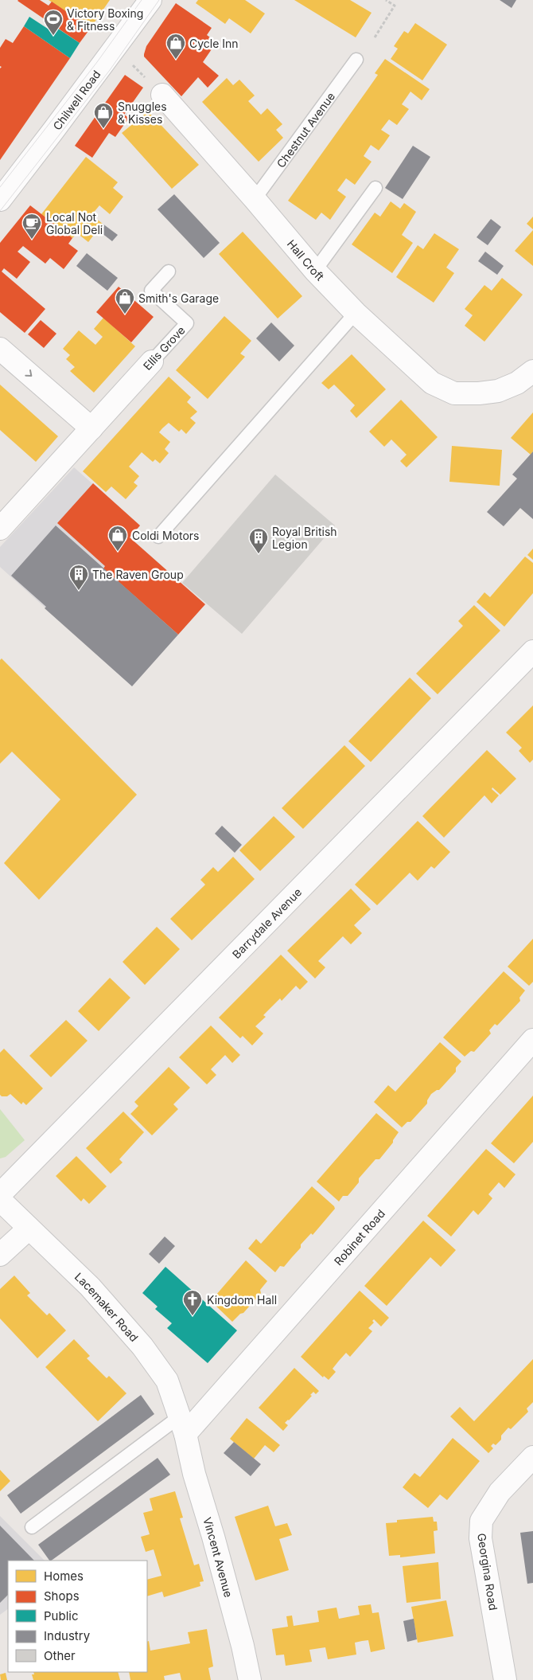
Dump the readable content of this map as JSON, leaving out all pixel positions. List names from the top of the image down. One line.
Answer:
{"streets":{"street":["Chilwell Road","Hall Croft","Ellis Grove","Barrydale Avenue","Robinet Road","Lacemaker Road","Vincent Avenue","Georgina Road"],"lane":["Chestnut Avenue"]},"crossings":[["Chestnut Avenue","Hall Croft"],["Robinet Road","Lacemaker Road"],["Robinet Road","Vincent Avenue"],["Lacemaker Road","Vincent Avenue"]],"places":{"sports":["Victory Boxing & Fitness"],"shop":["Cycle Inn","Snuggles & Kisses","Smith's Garage","Coldi Motors"],"cafe":["Local Not Global Deli"],"building":["Royal British Legion","The Raven Group"],"church":["Kingdom Hall"]},"legend":["Homes","Shops","Public","Industry","Other"]}
